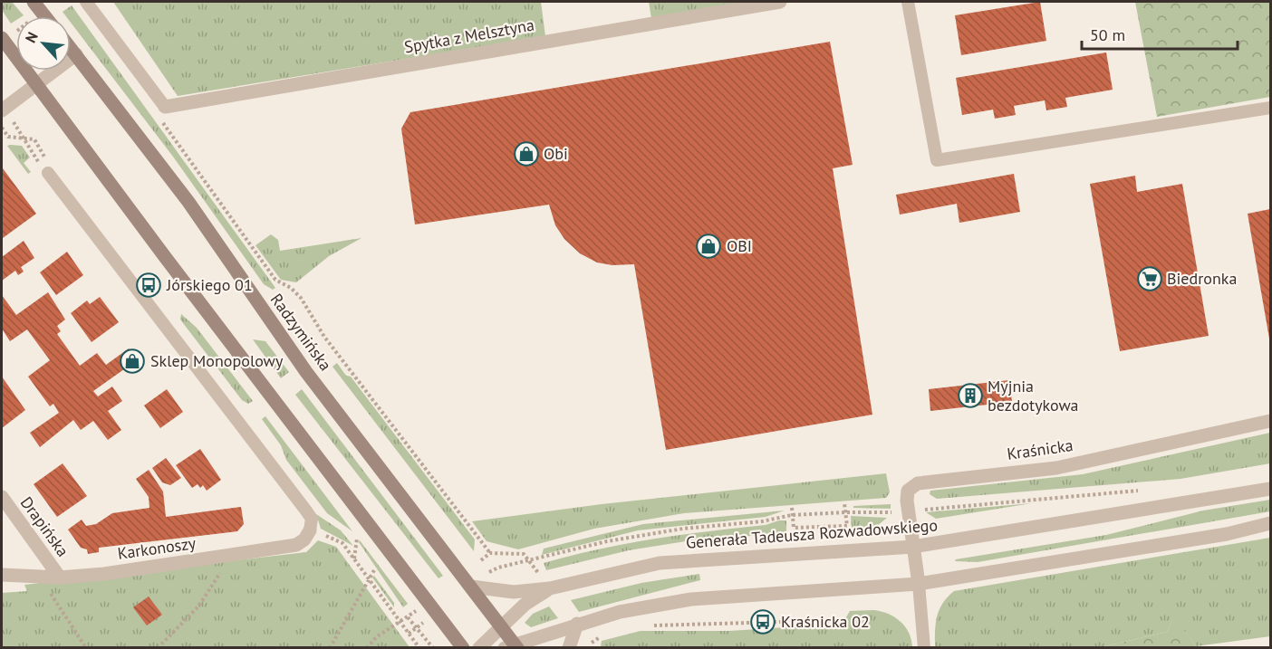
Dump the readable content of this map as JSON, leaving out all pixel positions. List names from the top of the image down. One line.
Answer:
{"streets":{"main road":["Radzymińska"],"street":["Spytka z Melsztyna","Kraśnicka","Drapińska","Generała Tadeusza Rozwadowskiego","Karkonoszy"]},"crossings":[["Kraśnicka","Generała Tadeusza Rozwadowskiego"],["Drapińska","Karkonoszy"]],"places":{"shop":["Obi","OBI","Sklep Monopolowy"],"supermarket":["Biedronka"],"bus stop":["Jórskiego 01","Kraśnicka 02"],"building":["Myjnia bezdotykowa"]},"scale_bar":"50 m","north":"top left"}
